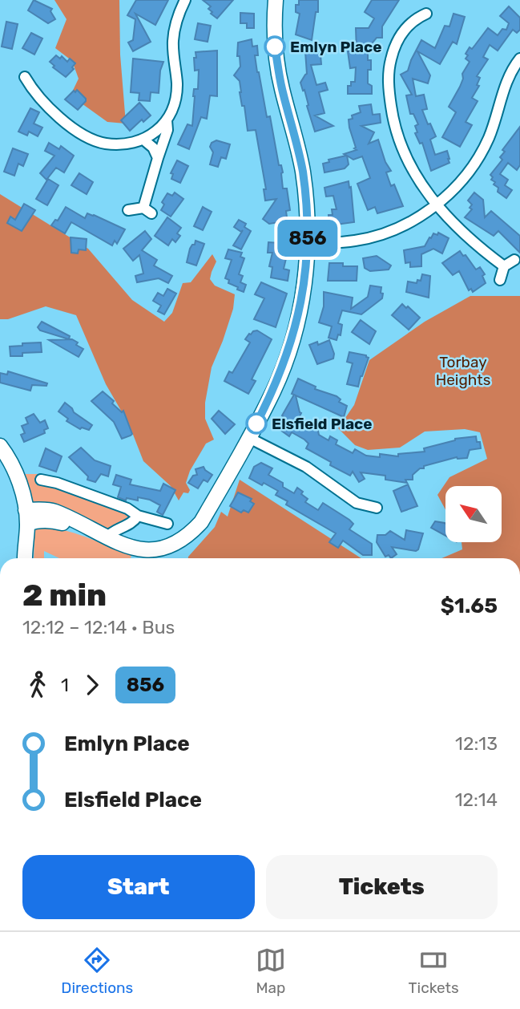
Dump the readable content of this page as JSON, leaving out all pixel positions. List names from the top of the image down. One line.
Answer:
{"parks":["Torbay Heights"],"places":["Emlyn Place","Elsfield Place"],"lines":["bus line 856"],"north":"top left","page":{"on_map":"856","heading":["2 min","12:12 – 12:14 · Bus","$1.65"],"legs":["1","856"],"list":[{"name":"Emlyn Place","value":"12:13"},{"name":"Elsfield Place","value":"12:14"}],"buttons":["Start","Tickets"],"tabs":["Directions","Map","Tickets"]}}
